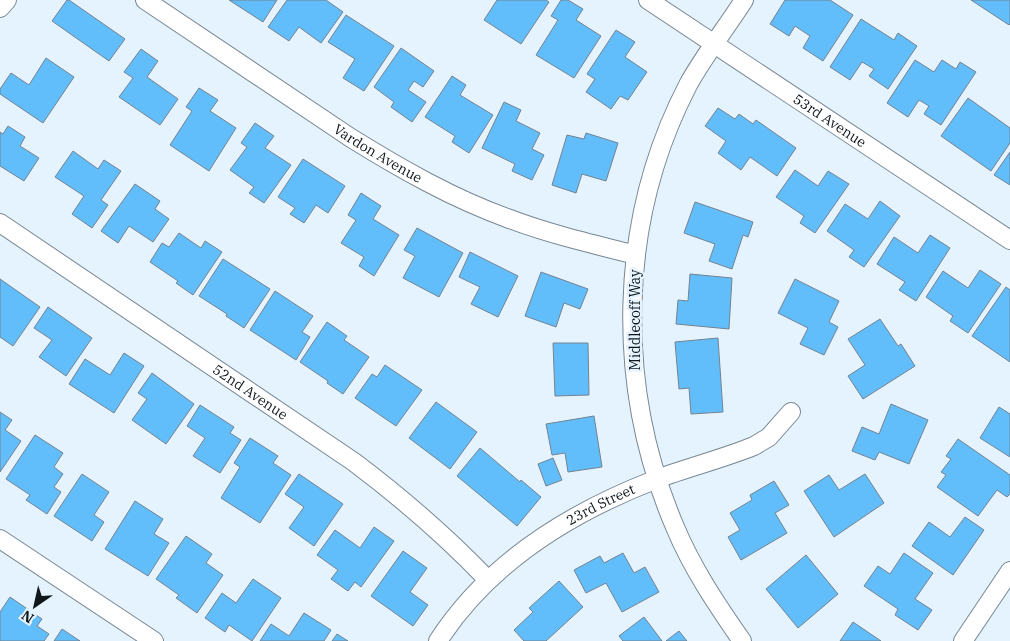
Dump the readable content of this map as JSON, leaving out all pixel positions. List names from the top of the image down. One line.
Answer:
{"streets":{"street":["53rd Avenue","Vardon Avenue","Middlecoff Way","52nd Avenue","23rd Street"]},"crossings":[["53rd Avenue","Middlecoff Way"],["Vardon Avenue","Middlecoff Way"],["Middlecoff Way","23rd Street"],["52nd Avenue","23rd Street"]],"north":"bottom left"}
